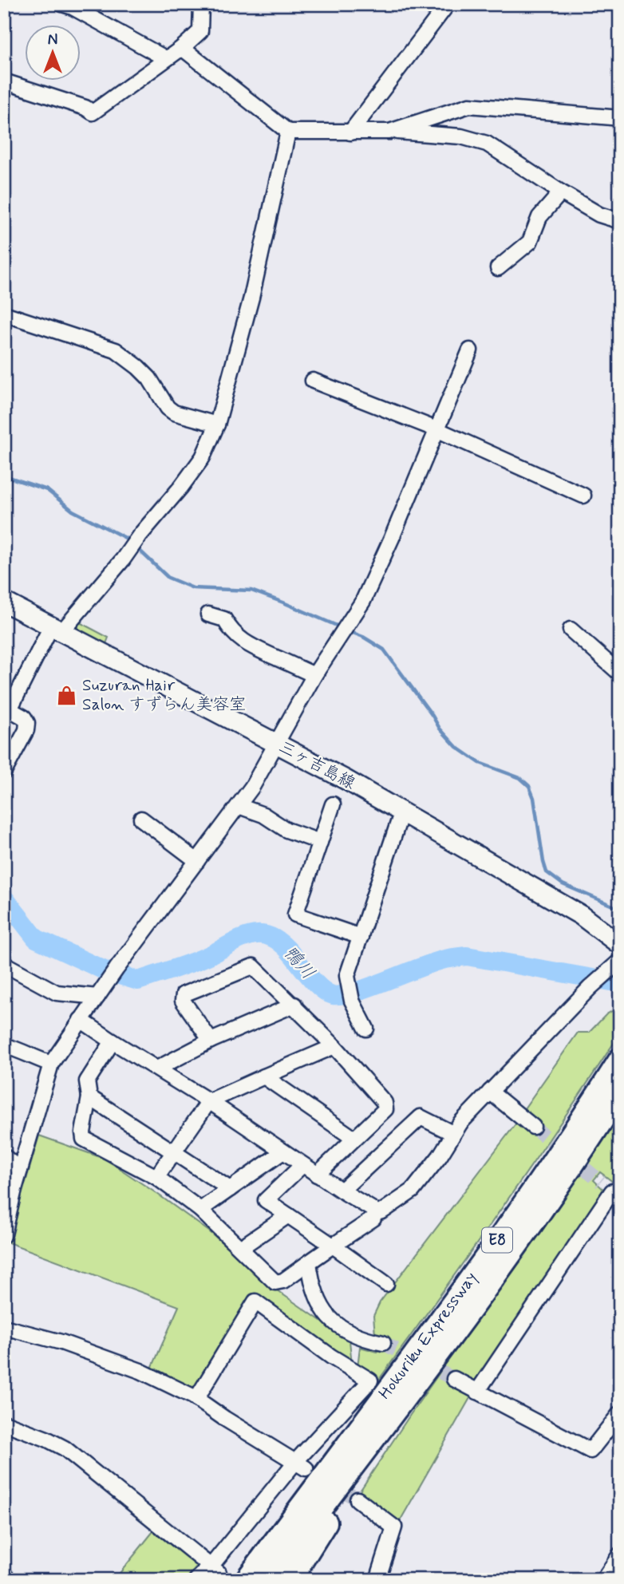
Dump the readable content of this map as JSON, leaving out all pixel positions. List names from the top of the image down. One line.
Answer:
{"streets":{"highway":["E8","Hokuriku Expressway"],"main road":["三ヶ吉島線"]},"water":["鴨川"],"places":{"shop":["Suzuran Hair Salon すずらん美容室"]},"north":"top"}
